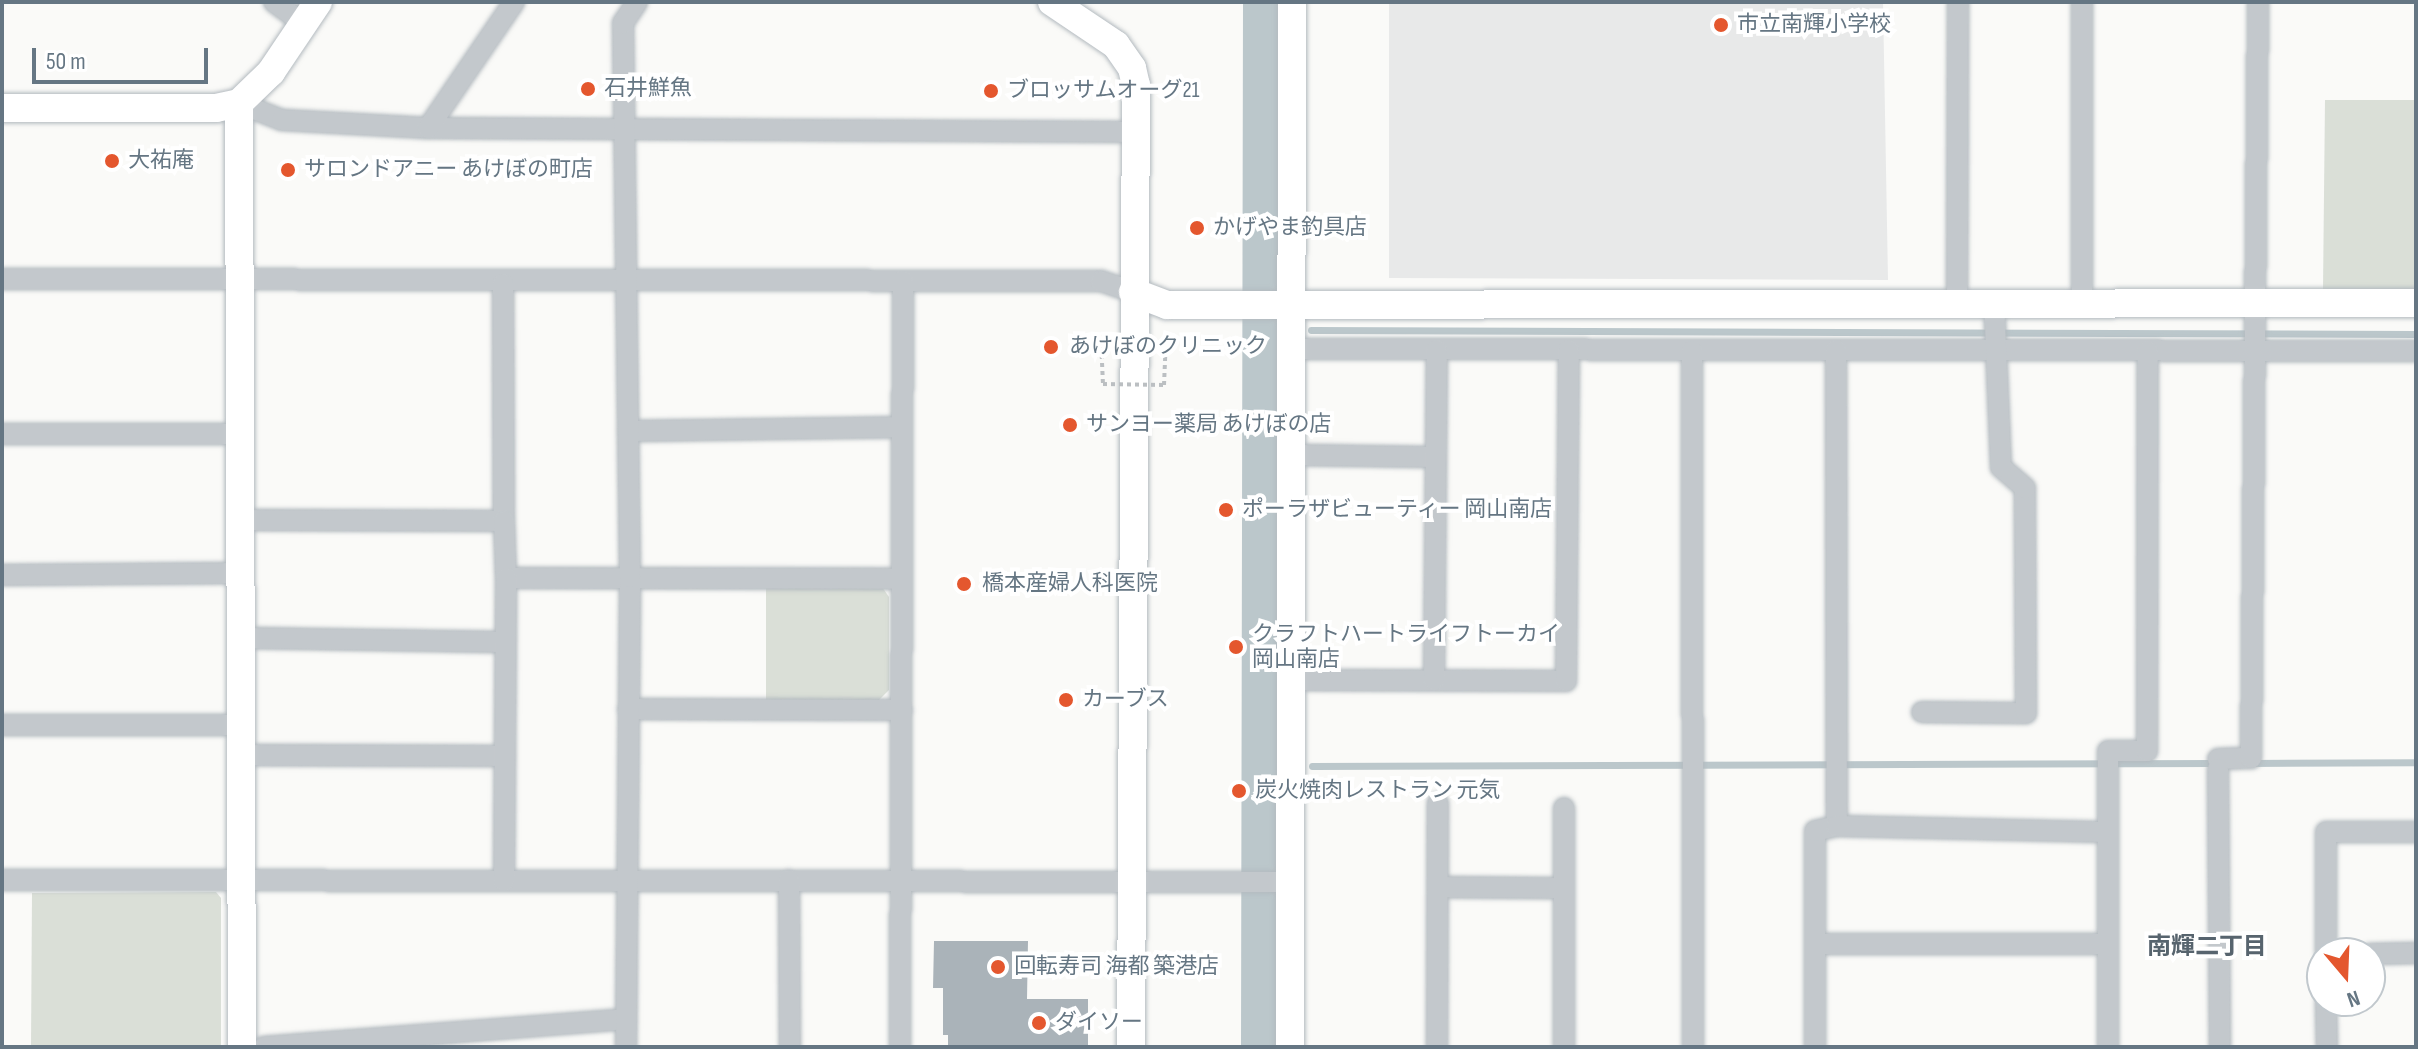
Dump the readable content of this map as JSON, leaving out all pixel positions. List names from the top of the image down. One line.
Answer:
{"districts":["南輝二丁目"],"places":["市立南輝小学校","石井鮮魚","ブロッサムオーグ21","大祐庵","サロンドアニー あけぼの町店","かげやま釣具店","あけぼのクリニック","サンヨー薬局 あけぼの店","ポーラザビューティー 岡山南店","橋本産婦人科医院","クラフトハートライフトーカイ 岡山南店","カーブス","炭火焼肉レストラン 元気","回転寿司 海都 築港店","ダイソー"],"scale_bar":"50 m","north":"bottom"}
